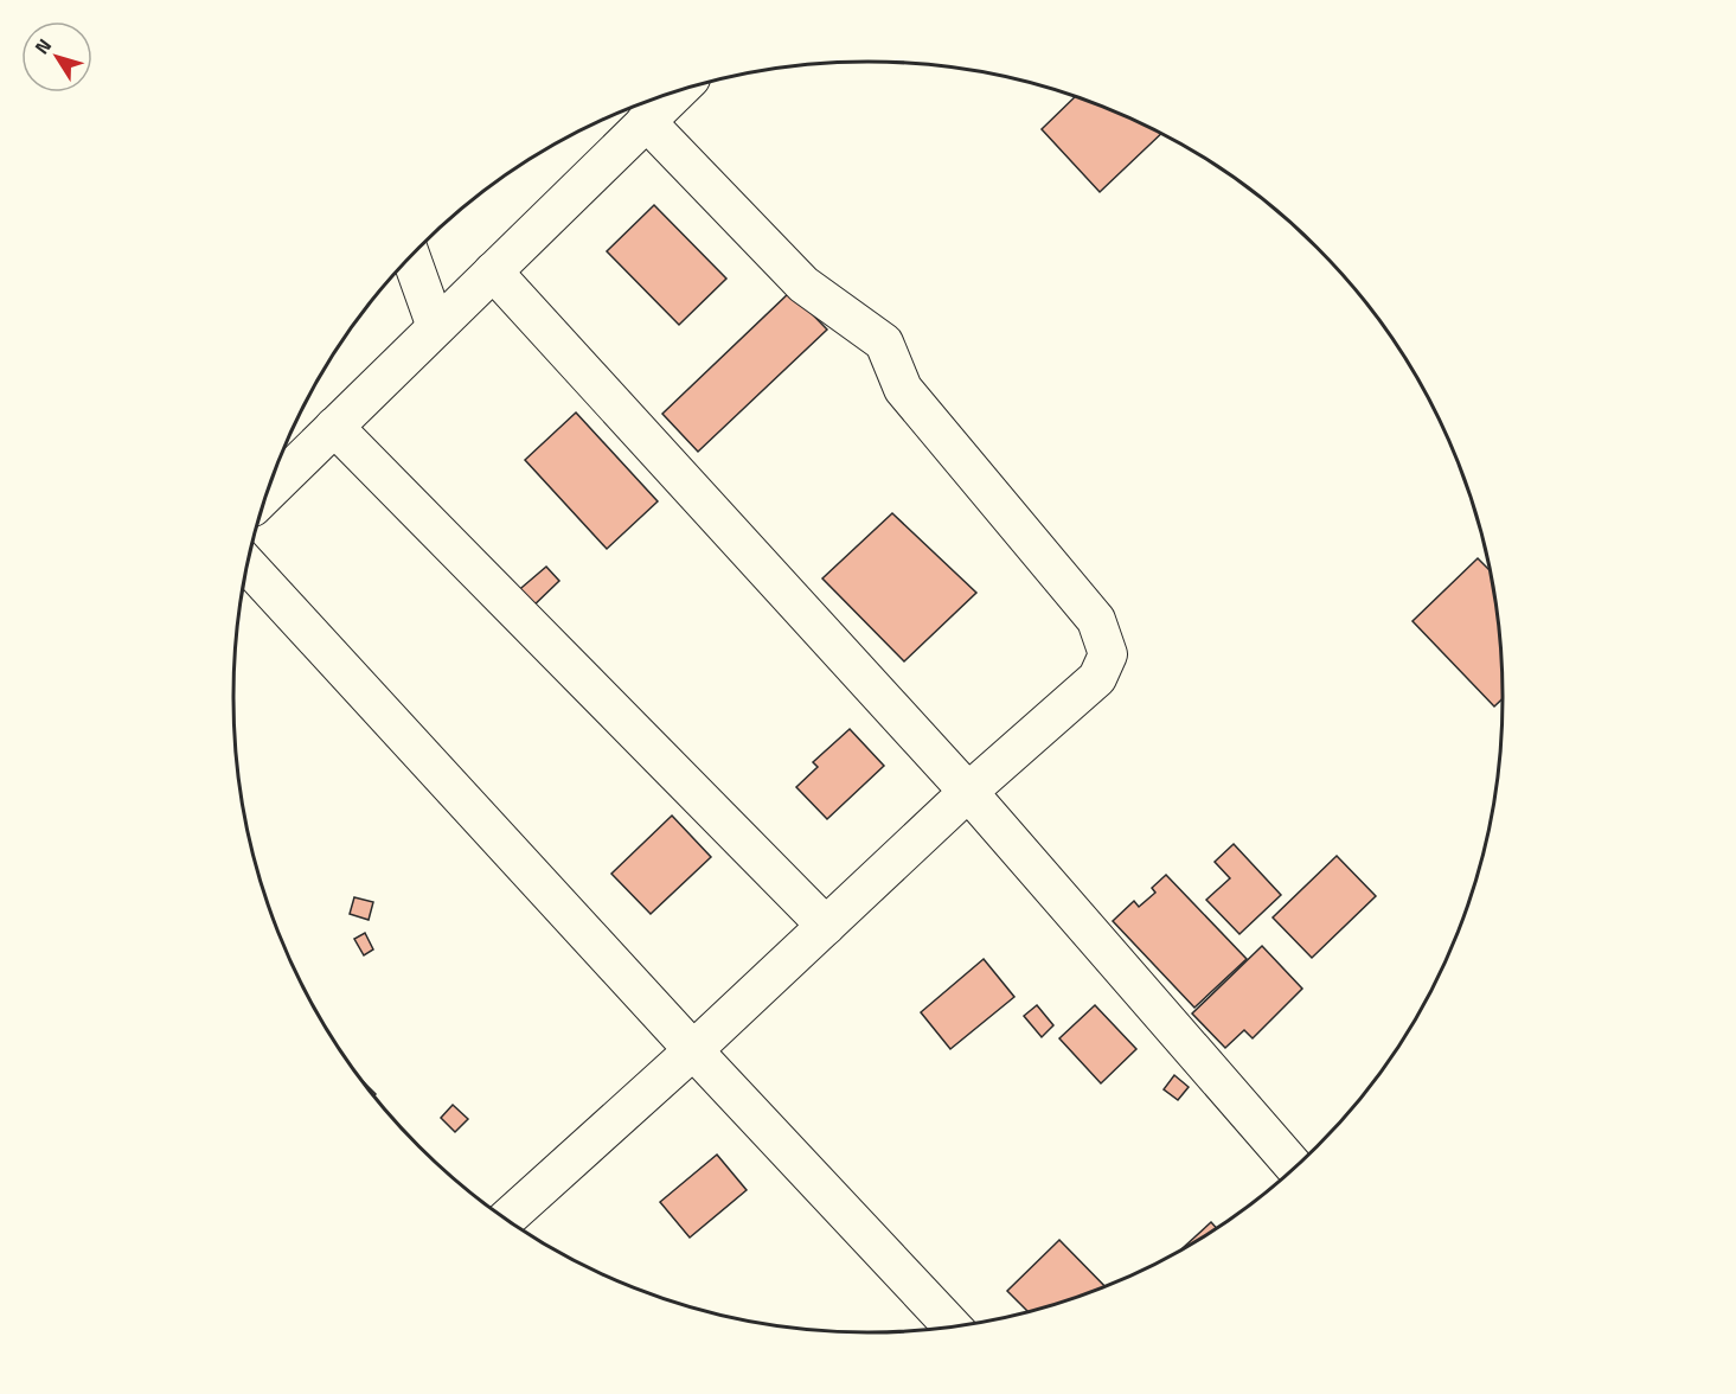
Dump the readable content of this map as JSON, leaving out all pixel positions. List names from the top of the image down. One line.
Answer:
{"north":"top left"}
